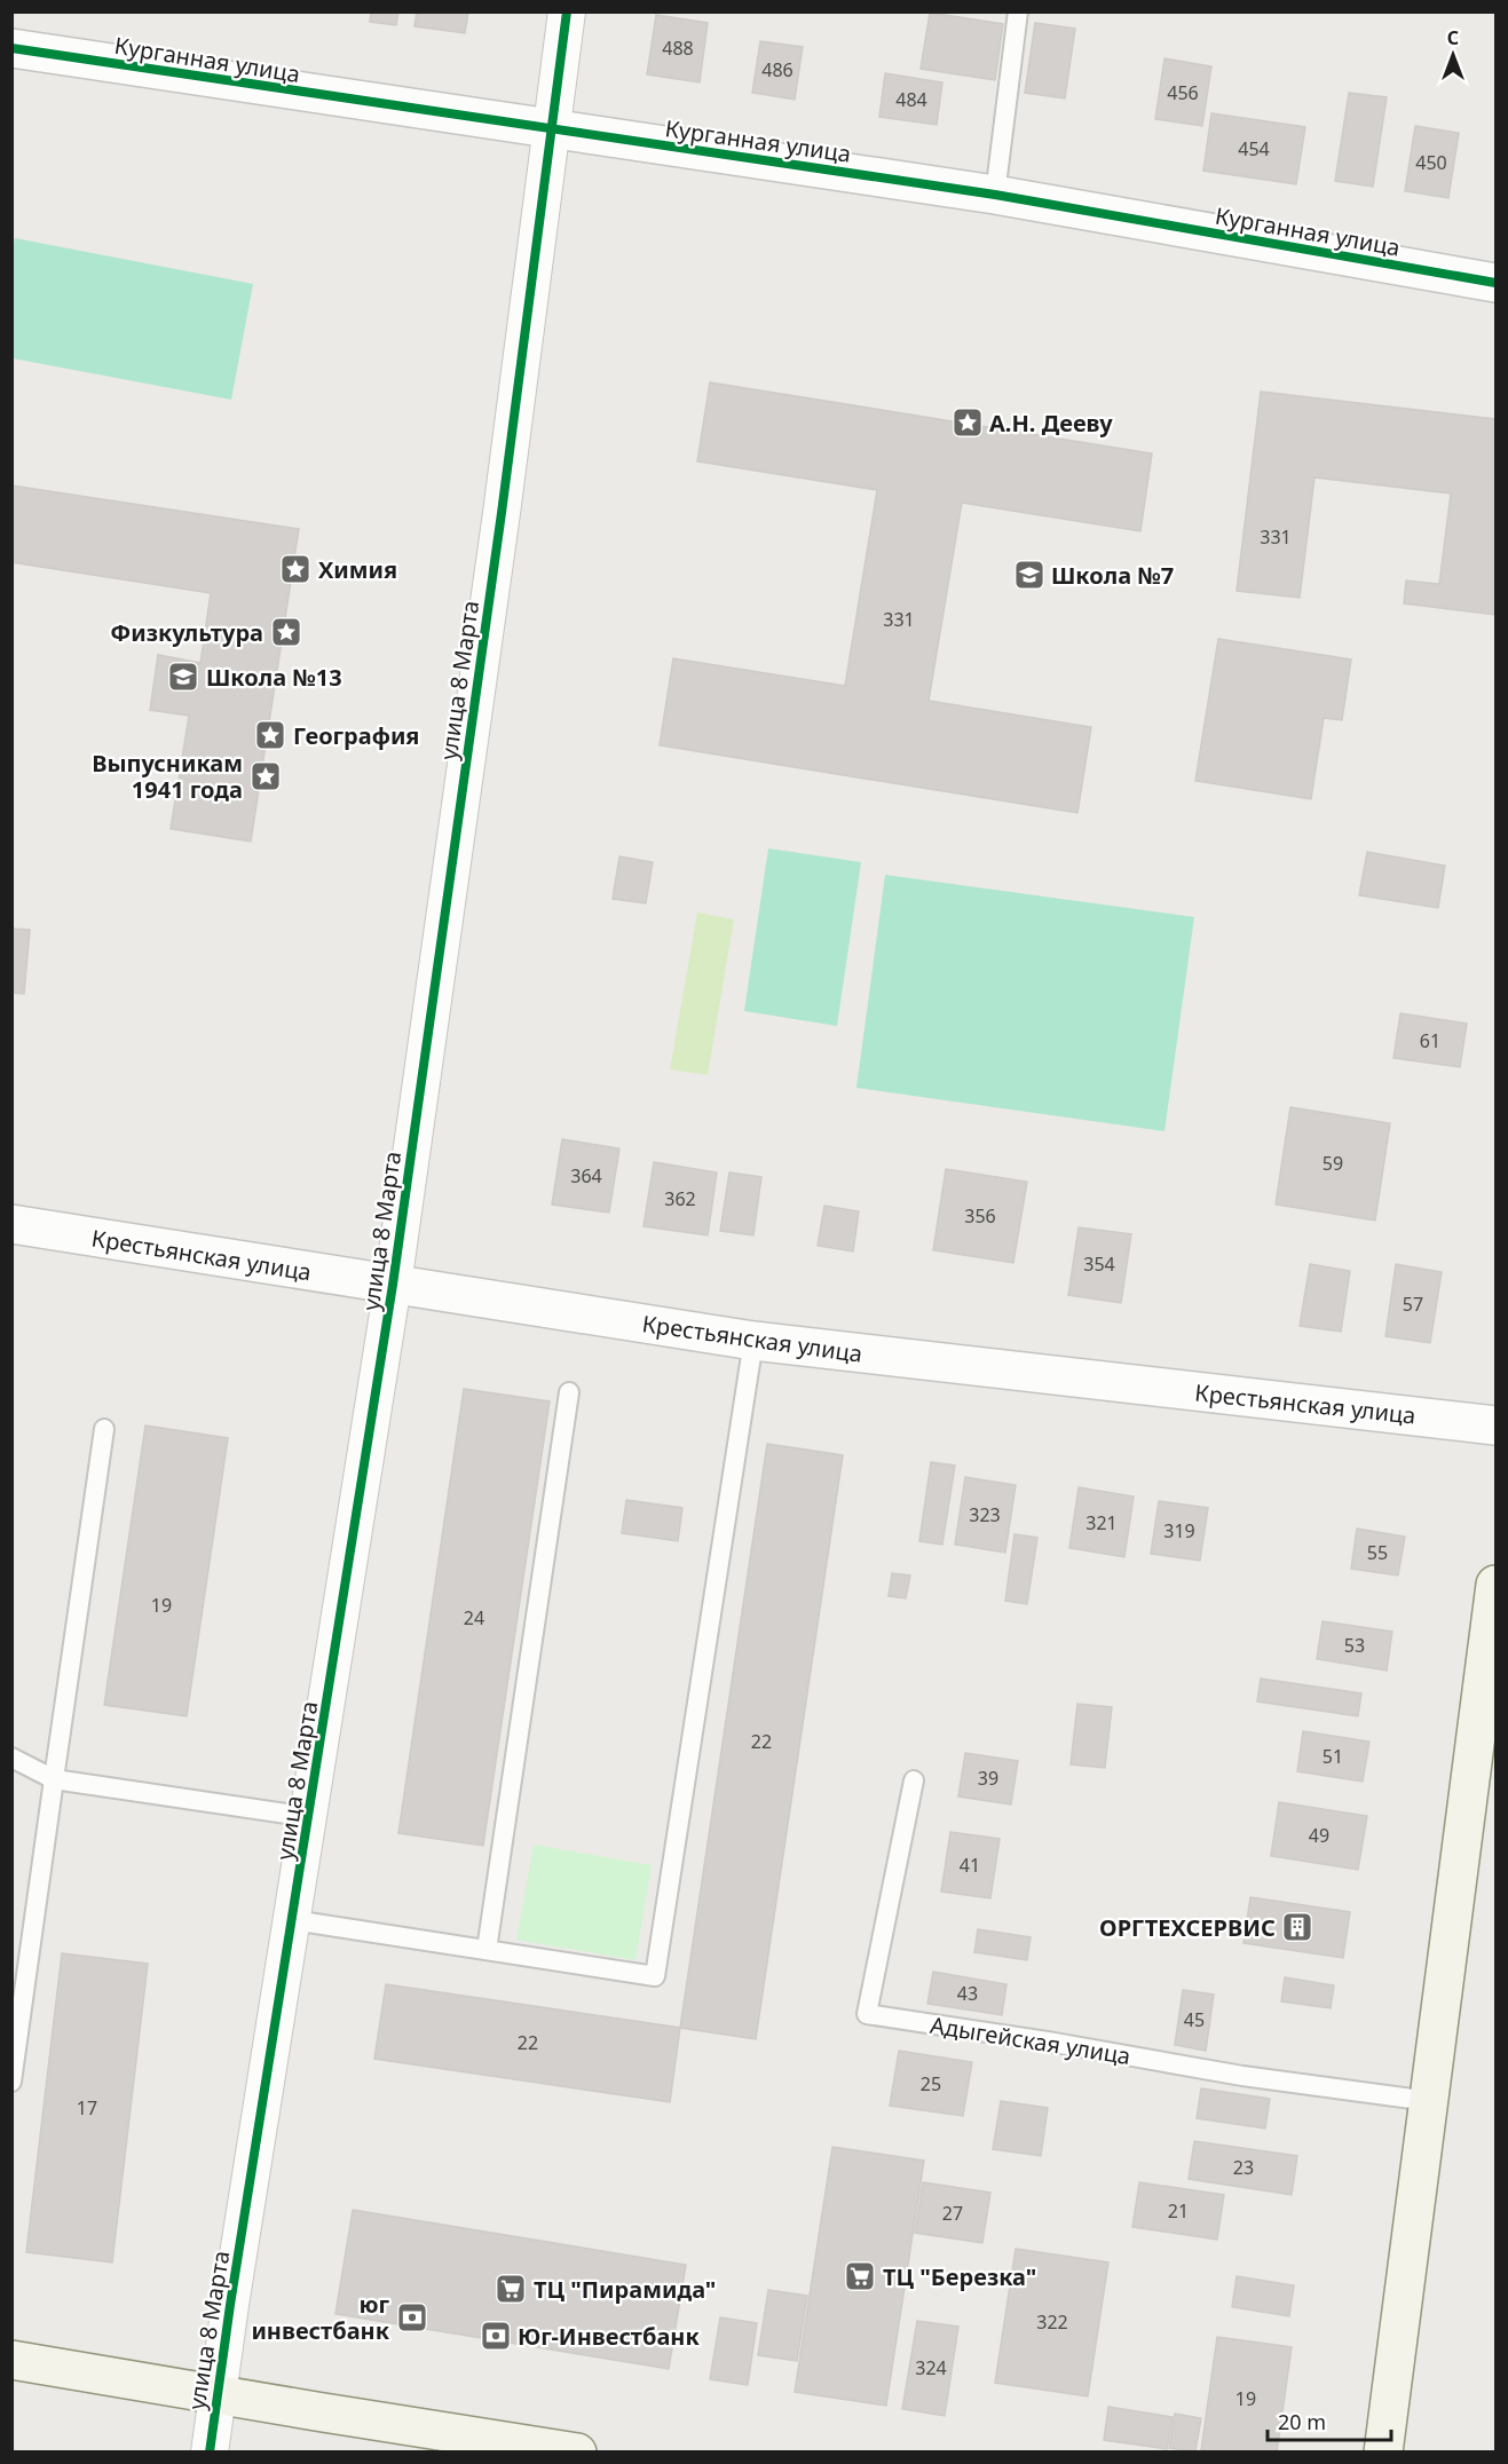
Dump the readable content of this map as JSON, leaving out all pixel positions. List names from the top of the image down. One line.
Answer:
{"streets":{"street":["Курганная улица","улица 8 Марта","Крестьянская улица"],"lane":["Адыгейская улица"]},"crossings":[["Курганная улица","улица 8 Марта"],["улица 8 Марта","Крестьянская улица"]],"places":{"place":["А.Н. Дееву","Химия","Физкультура","География","Выпусникам 1941 года"],"school or university":["Школа №7","Школа №13"],"building":["ОРГТЕХСЕРВИС"],"supermarket":["ТЦ \"Березка\"","ТЦ \"Пирамида\""],"bank":["юг инвестбанк","Юг-Инвестбанк"]},"house_numbers":["488","486","456","484","454","450","331","331","61","59","364","362","356","354","57","323","321","319","55","19","24","53","22","51","39","49","41","43","45","22","25","17","23","21","27","322","324","19"],"scale_bar":"20 m","north":"top"}
